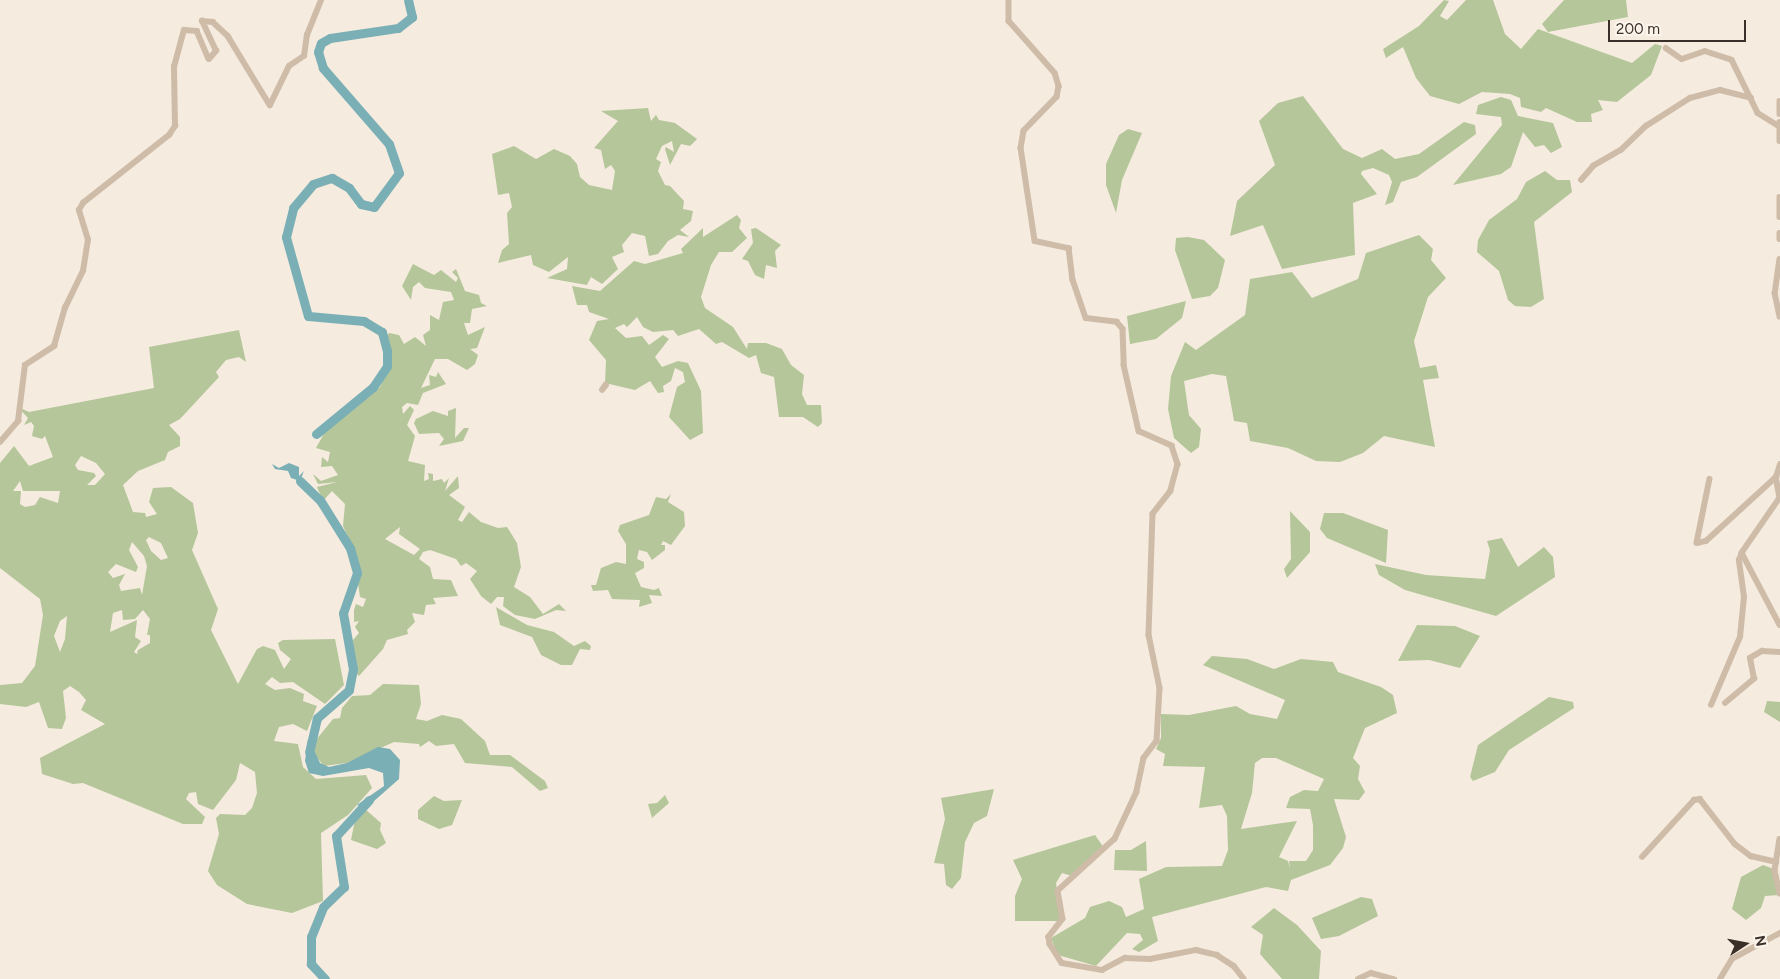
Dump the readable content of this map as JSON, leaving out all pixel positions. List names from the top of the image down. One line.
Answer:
{"scale_bar":"200 m","north":"right"}
